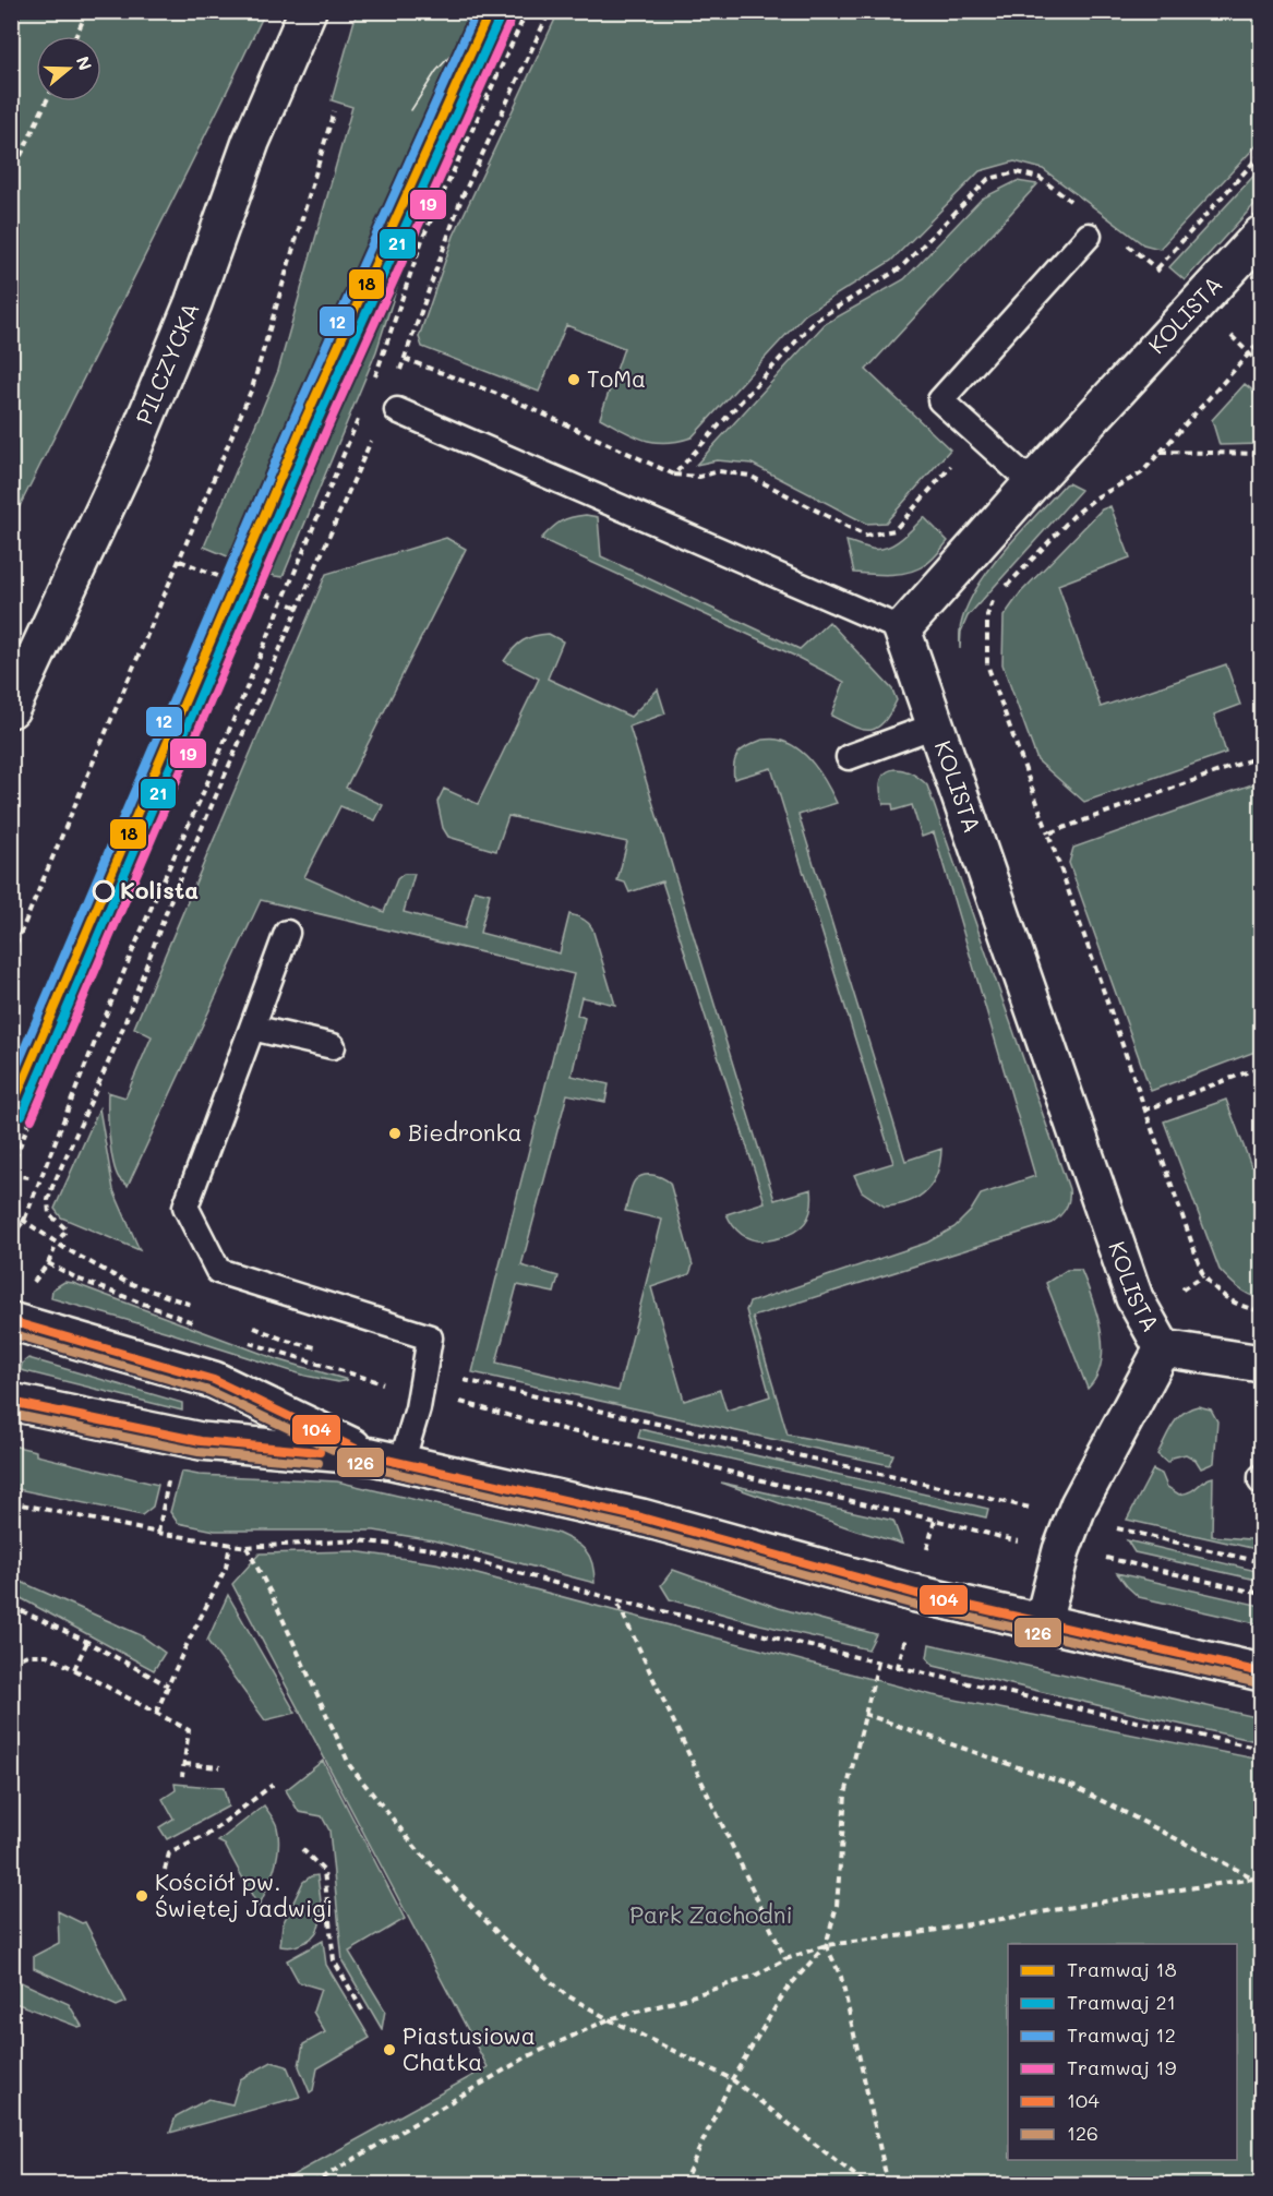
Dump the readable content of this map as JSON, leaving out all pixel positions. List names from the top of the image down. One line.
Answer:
{"streets":{"street":["KOLISTA","PILCZYCKA"]},"parks":["Park Zachodni"],"places":["ToMa","Kolista","Biedronka","Kościół pw. Świętej Jadwigi","Piastusiowa Chatka"],"lines":["tram line 18","tram line 12","tram line 21","tram line 19","transit line 104","transit line 126"],"legend":["Tramwaj 18","Tramwaj 21","Tramwaj 12","Tramwaj 19","104","126"],"north":"right"}
